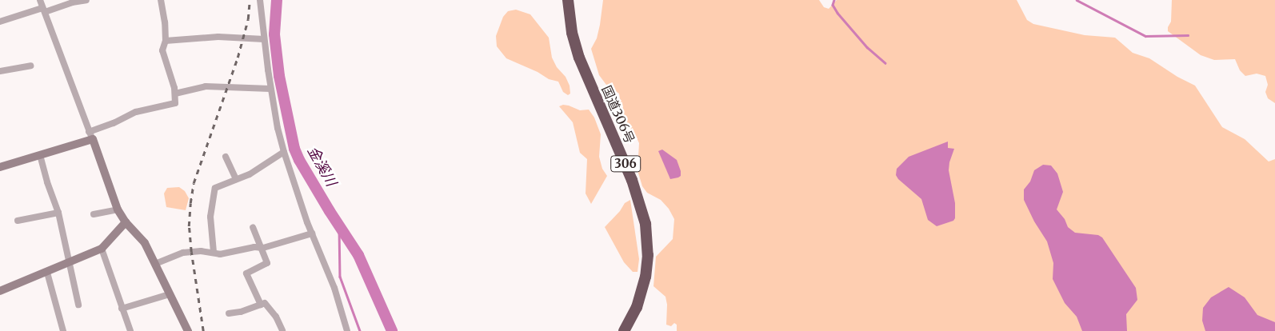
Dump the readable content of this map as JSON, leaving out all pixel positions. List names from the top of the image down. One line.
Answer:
{"streets":{"highway":["国道306号","306"]},"water":["金溪川"]}
